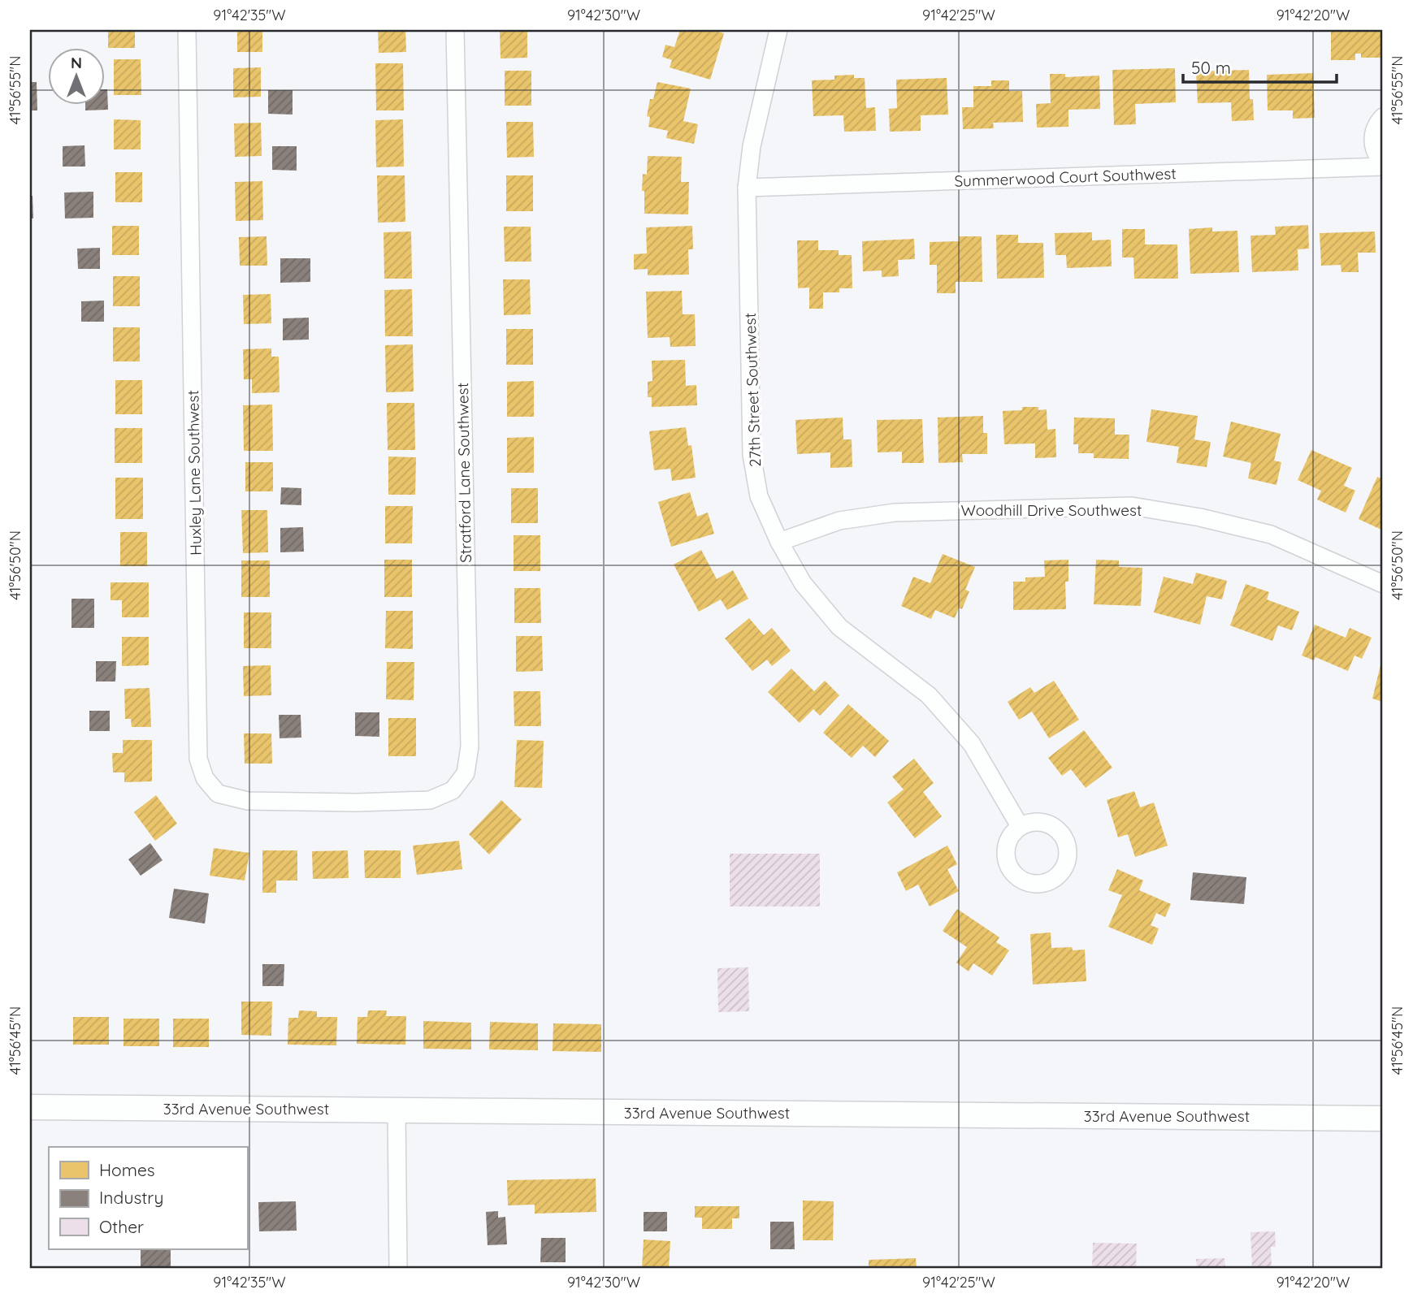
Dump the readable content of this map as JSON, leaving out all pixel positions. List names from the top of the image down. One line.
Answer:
{"streets":{"street":["Summerwood Court Southwest","27th Street Southwest","Huxley Lane Southwest","Stratford Lane Southwest","Woodhill Drive Southwest","33rd Avenue Southwest"]},"crossings":[["Summerwood Court Southwest","27th Street Southwest"],["27th Street Southwest","Woodhill Drive Southwest"],["Huxley Lane Southwest","Stratford Lane Southwest"]],"legend":["Homes","Industry","Other"],"scale_bar":"50 m","north":"top","coordinates":["91°42'35\"W","91°42'30\"W","91°42'25\"W","91°42'20\"W","41°56'55\"N","41°56'50\"N","41°56'45\"N"]}
